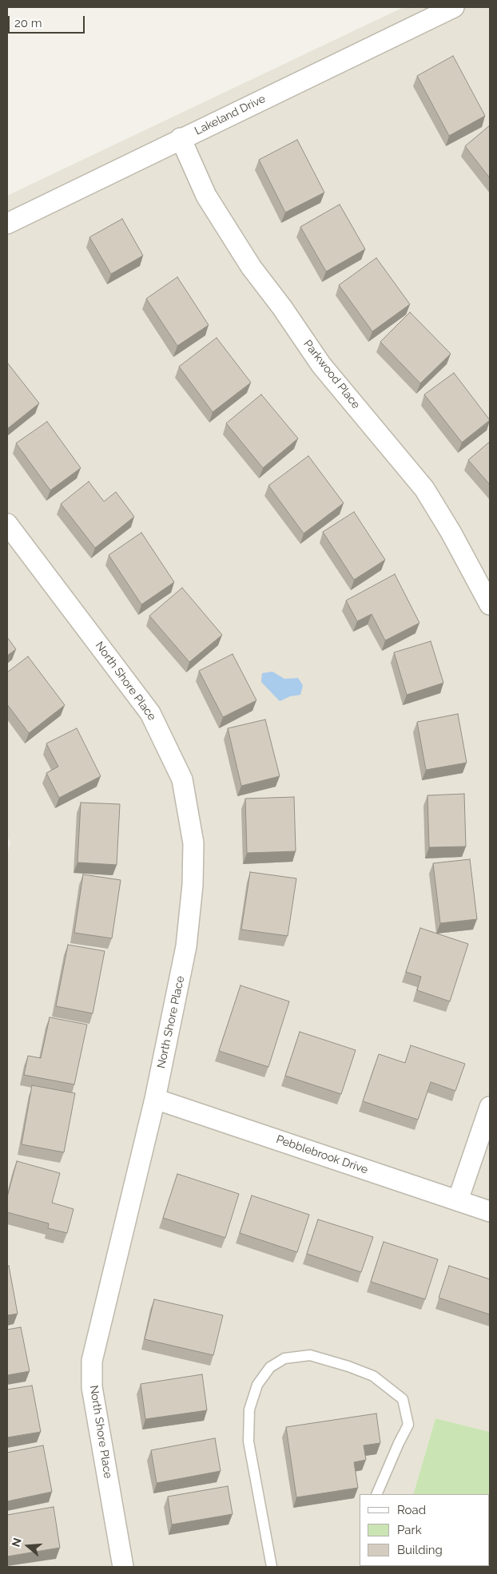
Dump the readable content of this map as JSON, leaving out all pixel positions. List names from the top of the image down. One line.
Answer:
{"streets":{"street":["Lakeland Drive","Parkwood Place","North Shore Place","Pebblebrook Drive"]},"crossings":[["Lakeland Drive","Parkwood Place"],["North Shore Place","Pebblebrook Drive"]],"legend":["Road","Park","Building"],"scale_bar":"20 m","north":"left"}
